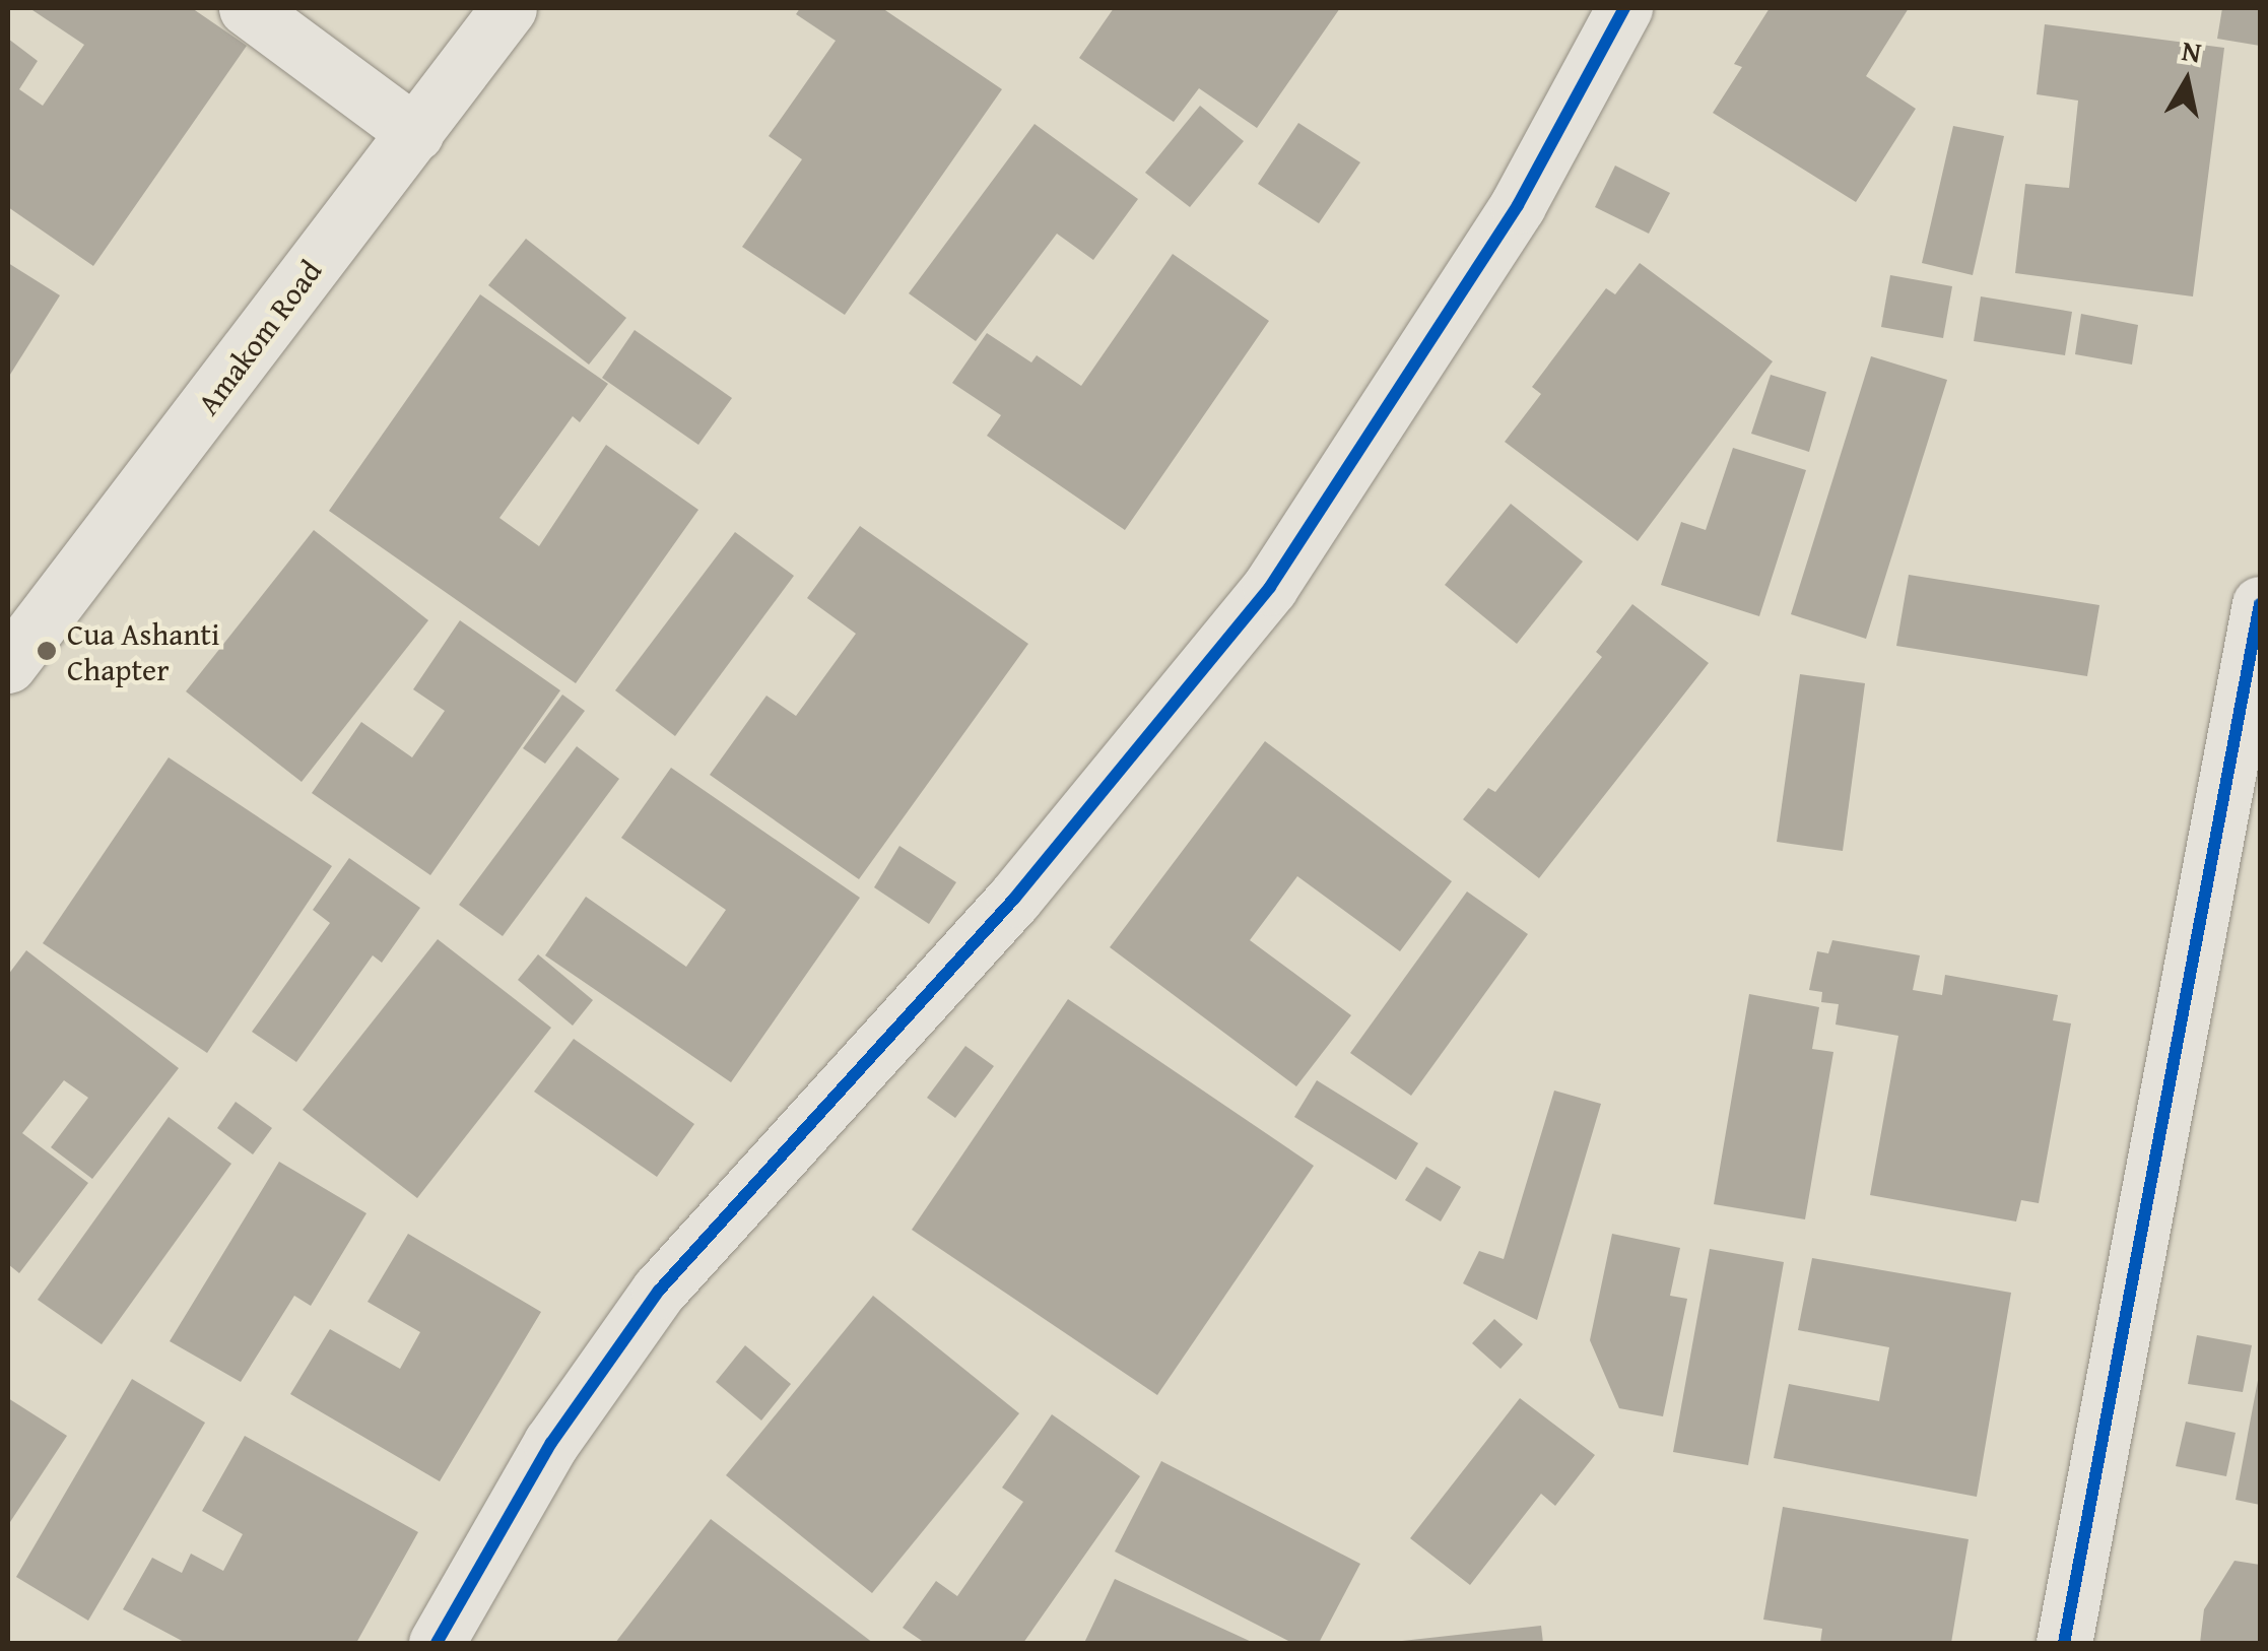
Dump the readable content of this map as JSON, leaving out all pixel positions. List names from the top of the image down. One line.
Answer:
{"streets":{"street":["Amakom Road"]},"places":["Cua Ashanti Chapter"],"north":"top"}
